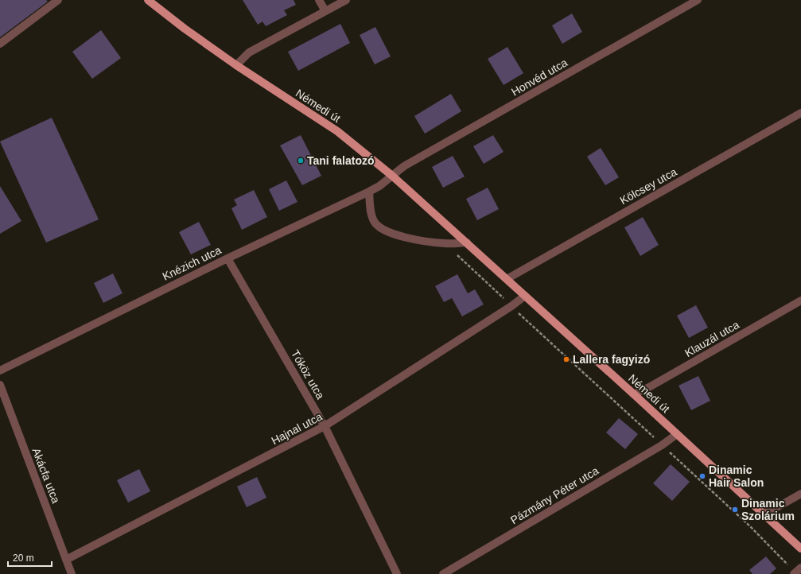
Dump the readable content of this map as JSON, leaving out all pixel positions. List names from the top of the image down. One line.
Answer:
{"streets":{"main road":["Némedi út"],"street":["Honvéd utca","Kölcsey utca","Knézich utca","Klauzál utca","Tóköz utca","Hajnal utca","Akácfa utca","Pázmány Péter utca"]},"crossings":[["Honvéd utca","Némedi út"],["Honvéd utca","Knézich utca"],["Némedi út","Kölcsey utca"],["Némedi út","Knézich utca"],["Némedi út","Klauzál utca"],["Némedi út","Hajnal utca"],["Némedi út","Pázmány Péter utca"],["Knézich utca","Tóköz utca"],["Tóköz utca","Hajnal utca"],["Hajnal utca","Akácfa utca"]],"places":["Tani falatozó","Lallera fagyizó","Dinamic Hair Salon","Dinamic Szolárium"],"scale_bar":"20 m"}
